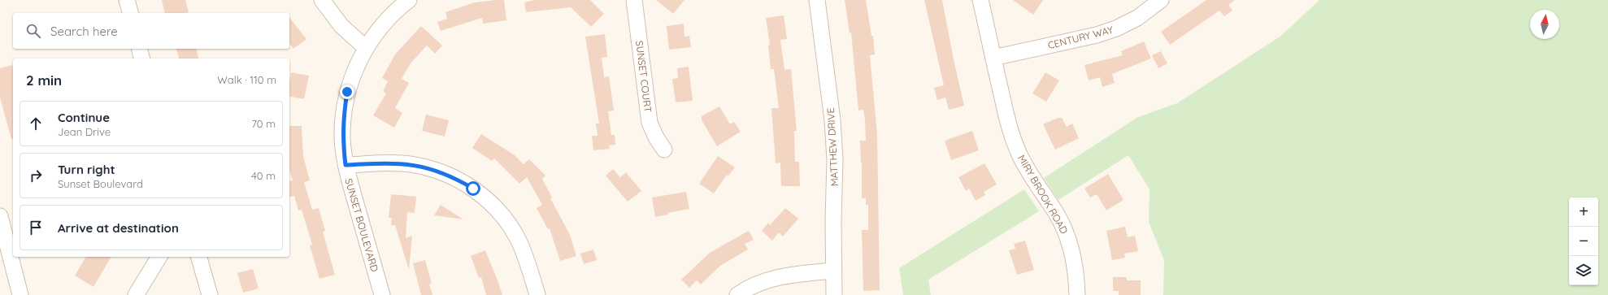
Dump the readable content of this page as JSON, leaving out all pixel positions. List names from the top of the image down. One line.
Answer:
{"streets":{"street":["CENTURY WAY","SUNSET COURT","MATTHEW DRIVE","MIRY BROOK ROAD","SUNSET BOULEVARD"]},"crossings":[["CENTURY WAY","MIRY BROOK ROAD"]],"north":"top","page":{"search":"Search here","heading":["2 min","Walk · 110 m"],"list":[["Continue","Jean Drive","70 m"],["Turn right","Sunset Boulevard","40 m"],"Arrive at destination"],"map_buttons":["+","−"]}}
